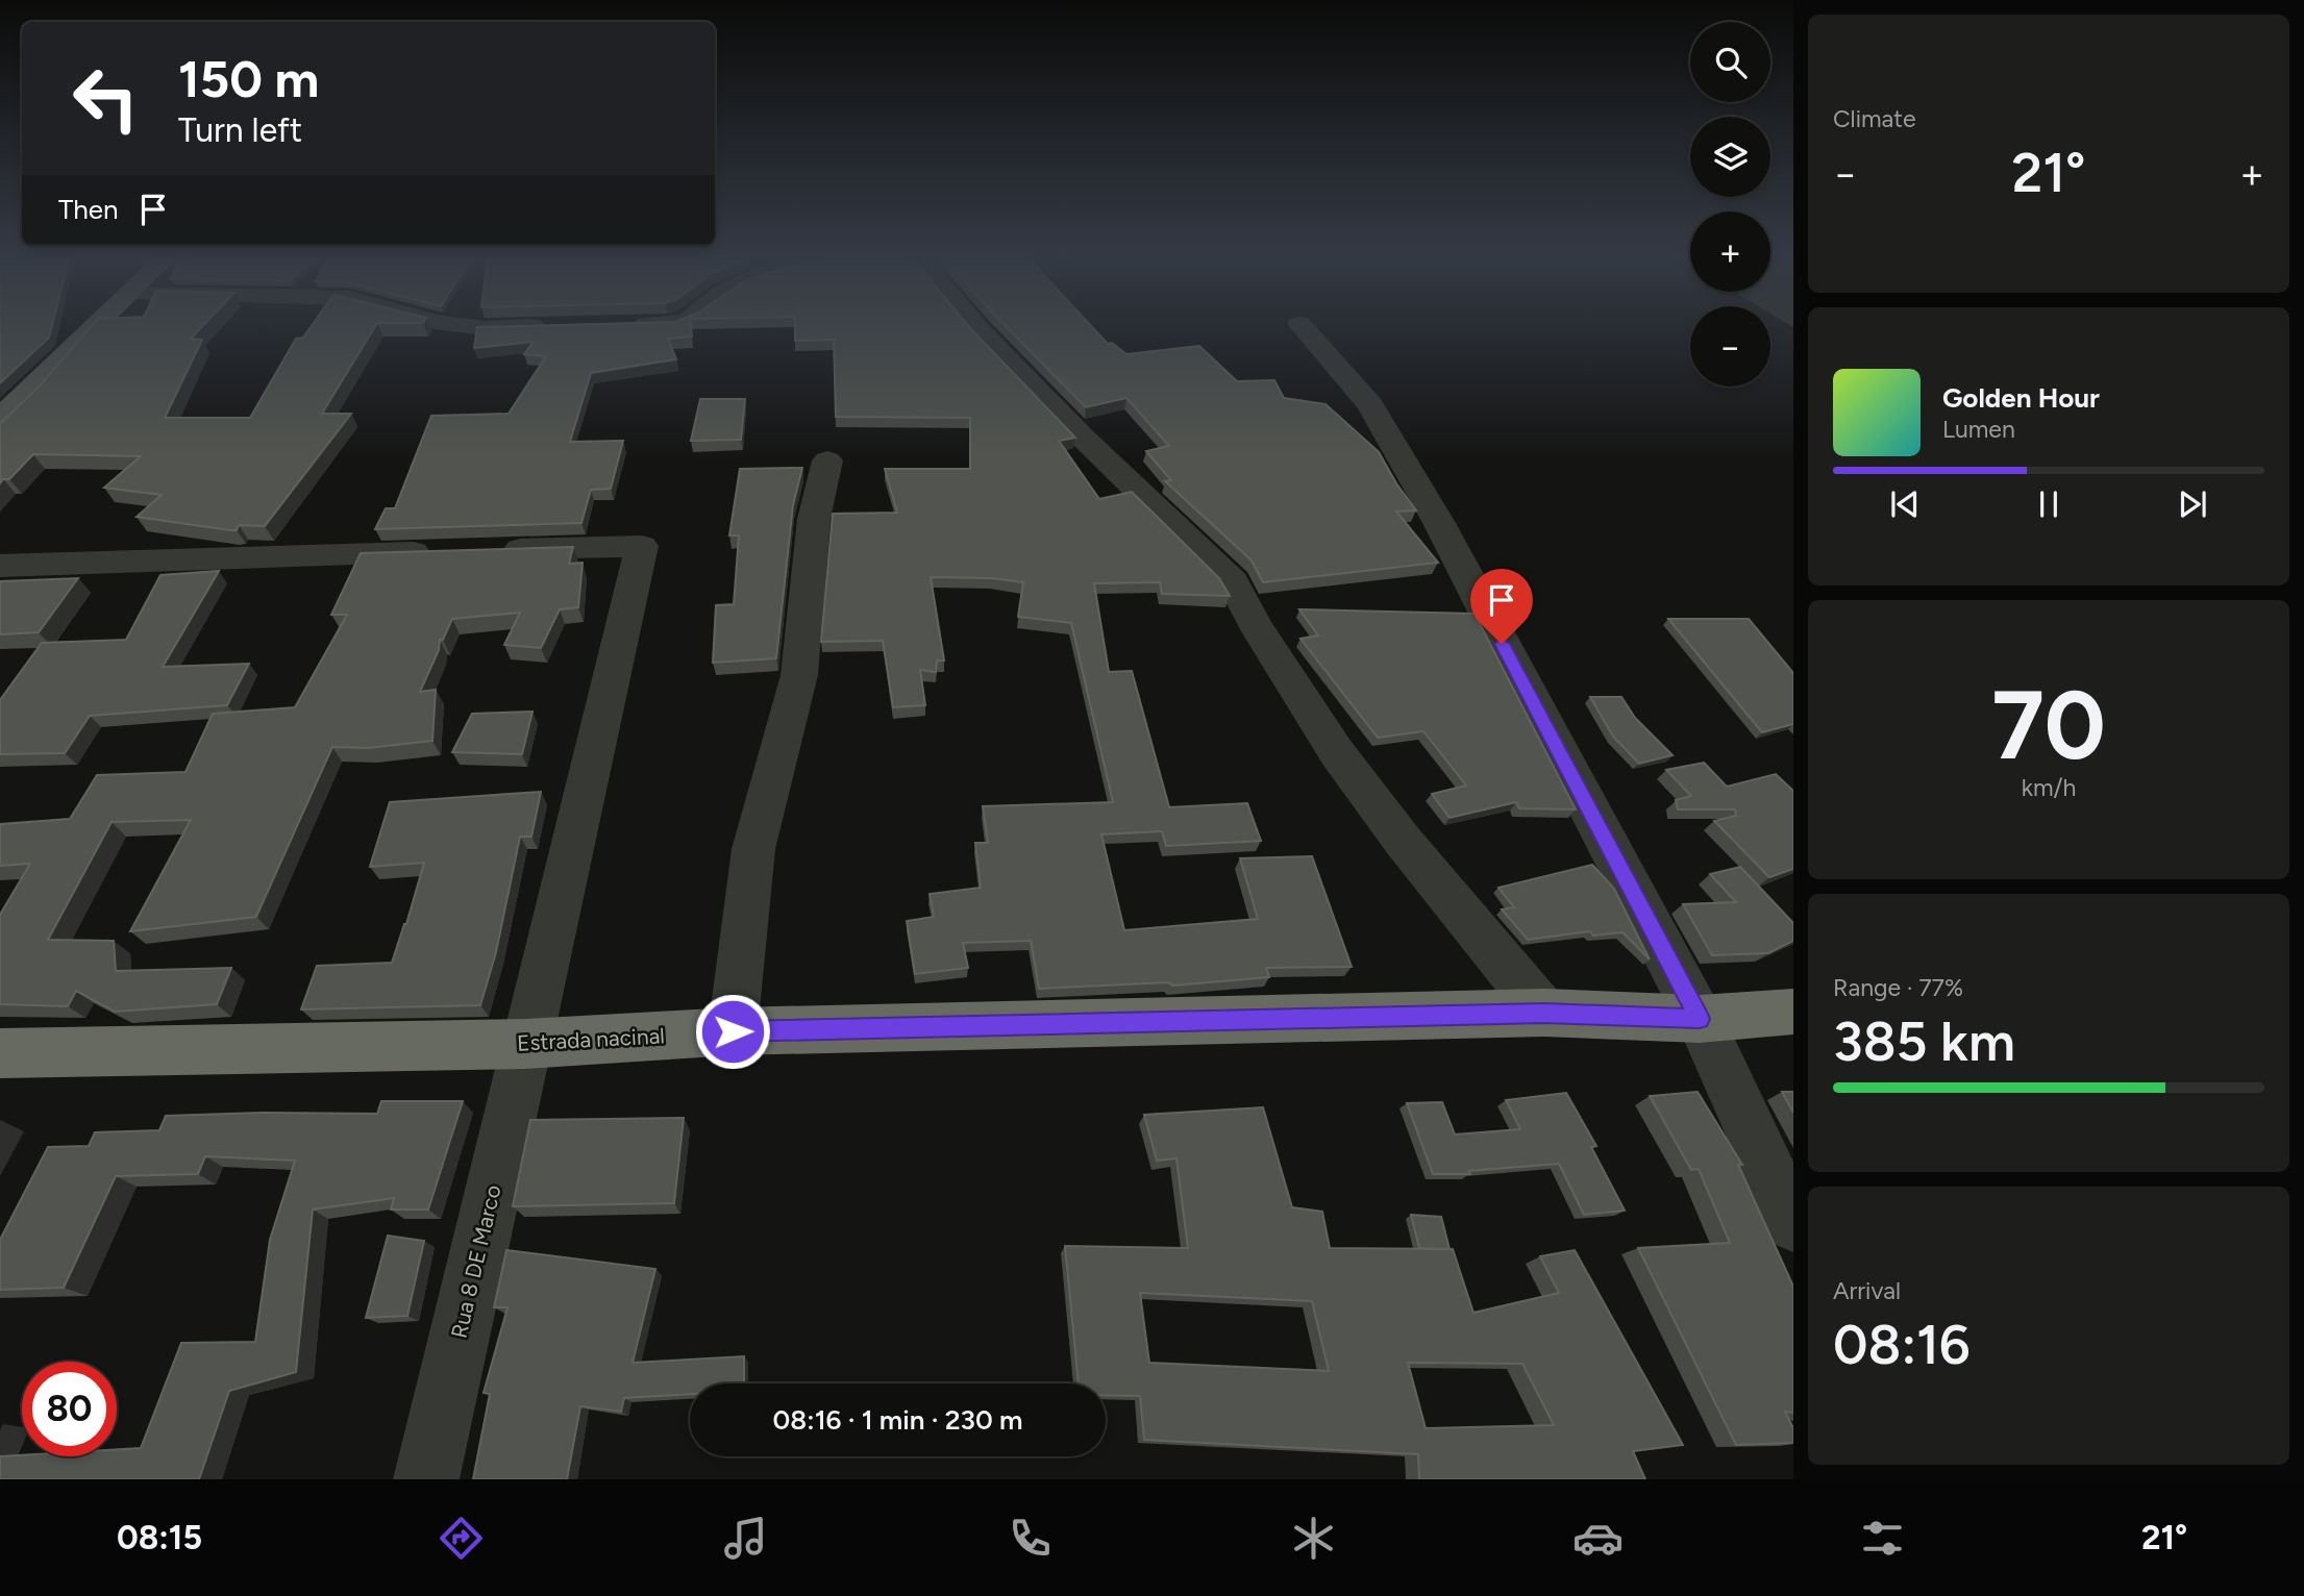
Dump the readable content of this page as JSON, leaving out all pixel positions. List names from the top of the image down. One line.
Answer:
{"streets":{"highway":["Estrada nacinal"],"street":["Rua 8 DE Marco"]},"crossings":[["Estrada nacinal","Rua 8 DE Marco"]],"page":{"tile":["Climate",["70","km/h"],["Range · 77%","385 km"],["Arrival","08:16"]],"map_buttons":["+","−"],"turn":["150 m","Turn left"],"heat":["−","21°","+"],"then":"Then","song":["Golden Hour","Lumen"],"limit":"80","trip":"08:16 · 1 min · 230 m","tabs":["08:15","21°"]}}
